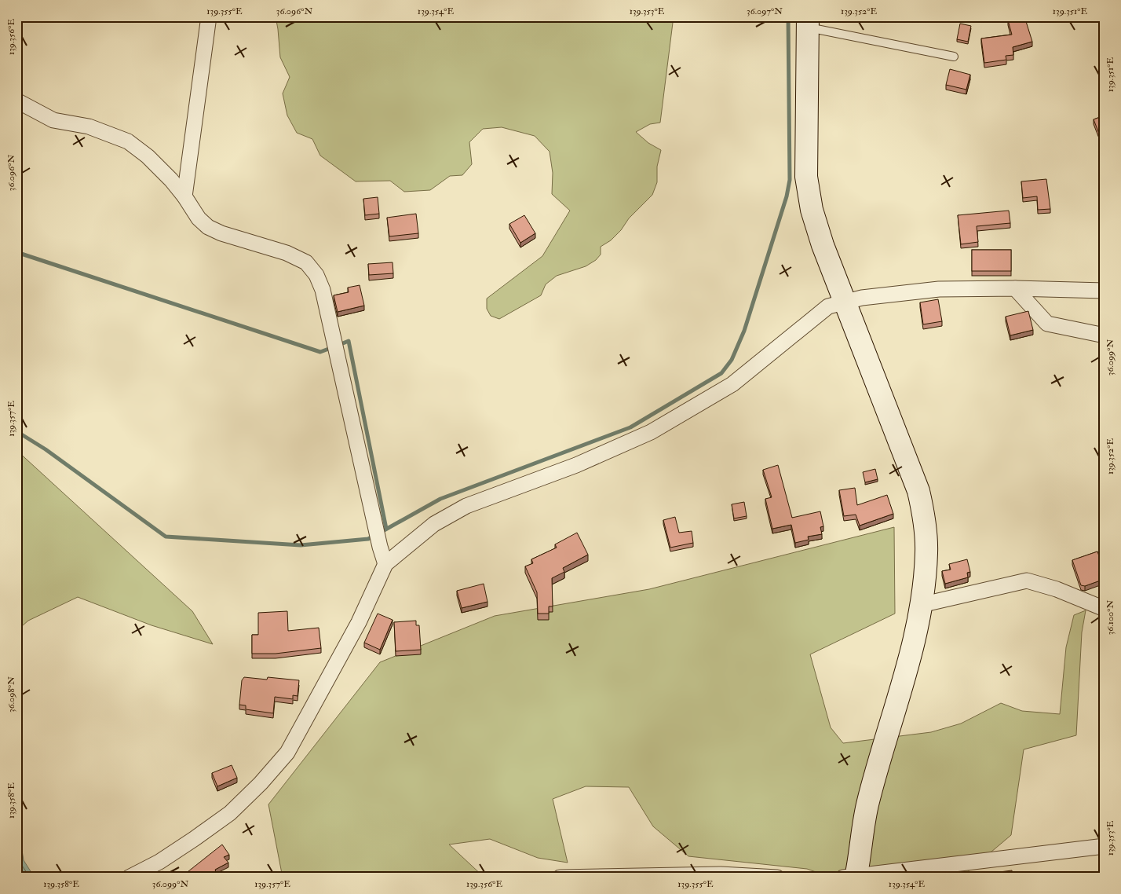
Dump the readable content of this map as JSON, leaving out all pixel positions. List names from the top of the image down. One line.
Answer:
{"coordinates":["139.355°E","36.096°N","139.354°E","139.353°E","36.097°N","139.352°E","139.351°E","139.356°E","36.099°N","139.357°E","36.100°N","36.098°N","139.358°E"]}
